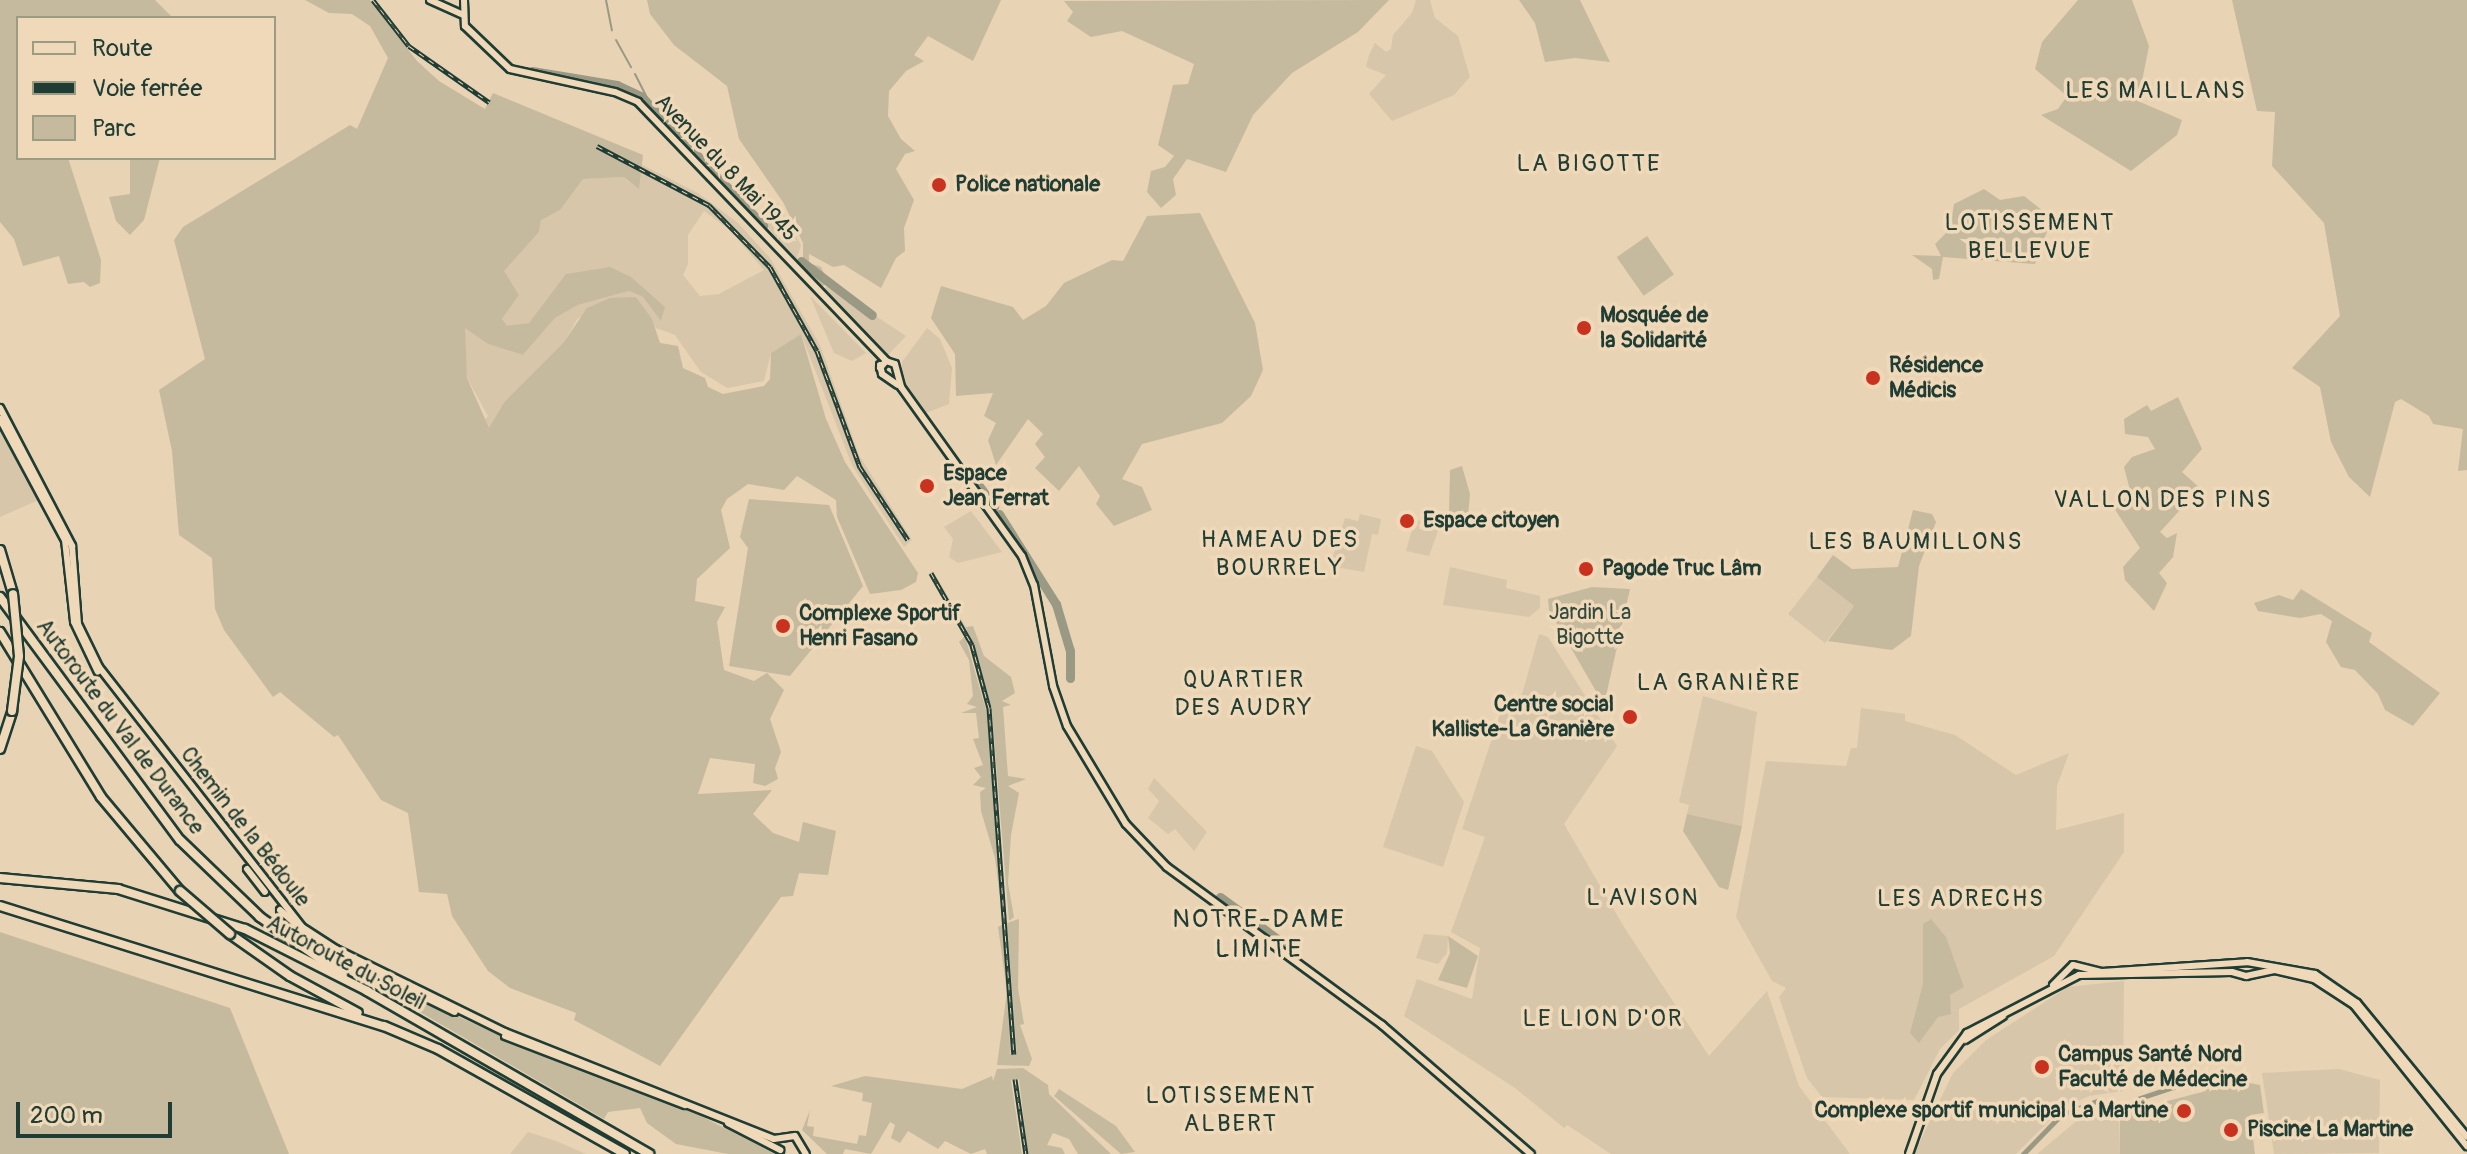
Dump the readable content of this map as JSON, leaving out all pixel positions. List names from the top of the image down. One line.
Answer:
{"streets":{"highway":["Autoroute du Val de Durance","Autoroute du Soleil"],"street":["Avenue du 8 Mai 1945","Chemin de la Bédoule"]},"crossings":[["Autoroute du Val de Durance","Autoroute du Soleil"]],"districts":["LES MAILLANS","LA BIGOTTE","LOTISSEMENT BELLEVUE","VALLON DES PINS","HAMEAU DES BOURRELY","LES BAUMILLONS","QUARTIER DES AUDRY","LA GRANIÈRE","L'AVISON","LES ADRECHS","NOTRE-DAME LIMITE","LE LION D'OR","LOTISSEMENT ALBERT"],"parks":["Jardin La Bigotte"],"places":["Police nationale","Mosquée de la Solidarité","Résidence Médicis","Espace Jean Ferrat","Espace citoyen","Pagode Truc Lâm","Complexe Sportif Henri Fasano","Centre social Kalliste-La Granière","Campus Santé Nord Faculté de Médecine","Complexe sportif municipal La Martine","Piscine La Martine"],"legend":["Route","Voie ferrée","Parc"],"scale_bar":"200 m"}
